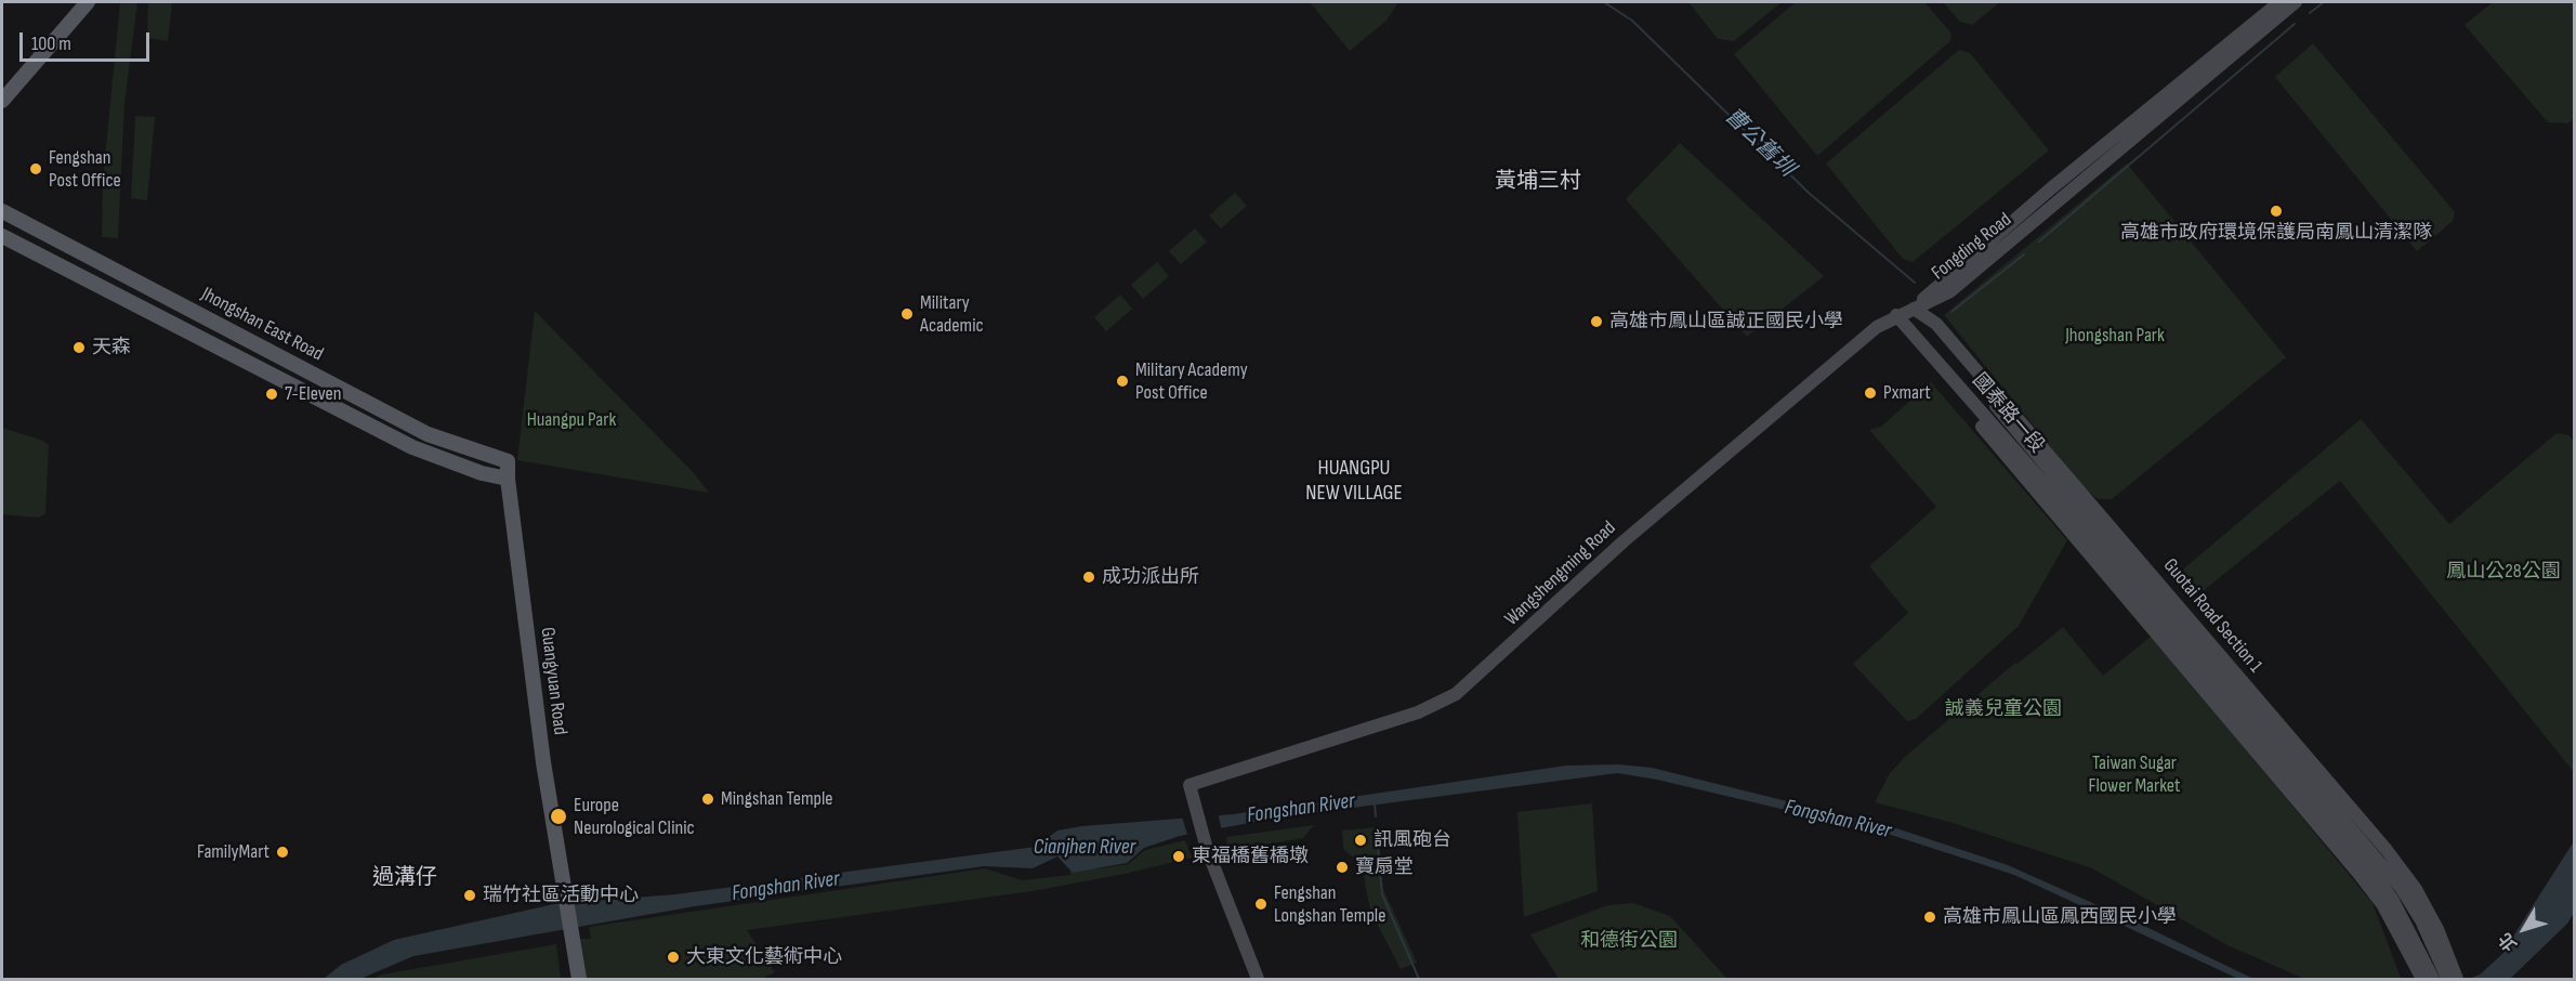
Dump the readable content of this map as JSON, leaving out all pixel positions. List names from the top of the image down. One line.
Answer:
{"streets":{"main road":["Jhongshan East Road","Guangyuan Road"],"street":["Fongding Road","國泰路一段","Wangshengming Road","Guotai Road Section 1"]},"crossings":[["Fongding Road","Wangshengming Road"],["Fongding Road","Guotai Road Section 1"],["Jhongshan East Road","Guangyuan Road"],["國泰路一段","Wangshengming Road"],["國泰路一段","Guotai Road Section 1"],["Wangshengming Road","Guotai Road Section 1"]],"districts":["黃埔三村","HUANGPU NEW VILLAGE","過溝仔"],"water":["曹公舊圳","Fongshan River","Cianjhen River"],"parks":["Jhongshan Park","Huangpu Park","鳳山公28公園","誠義兒童公園","Taiwan Sugar Flower Market","和德街公園"],"places":["Fengshan Post Office","高雄市政府環境保護局南鳳山清潔隊","Military Academic","高雄市鳳山區誠正國民小學","天森","Military Academy Post Office","Pxmart","7-Eleven","成功派出所","Mingshan Temple","Europe Neurological Clinic","訊風砲台","FamilyMart","東福橋舊橋墩","寶扇堂","瑞竹社區活動中心","Fengshan Longshan Temple","高雄市鳳山區鳳西國民小學","大東文化藝術中心"],"scale_bar":"100 m","north":"bottom left"}
